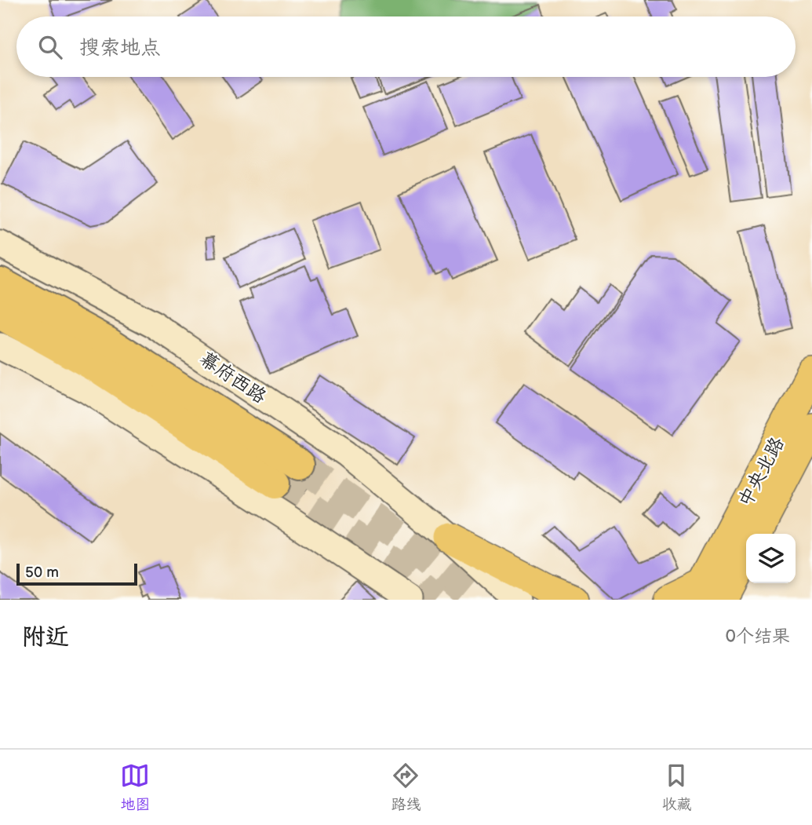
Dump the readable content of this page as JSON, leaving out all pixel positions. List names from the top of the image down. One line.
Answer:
{"streets":{"highway":["幕府西路"],"main road":["中央北路"]},"scale_bar":"50 m","page":{"search":"搜索地点","scale":"50 m","heading":["附近","0个结果"],"nav":["地图","路线","收藏"]}}
